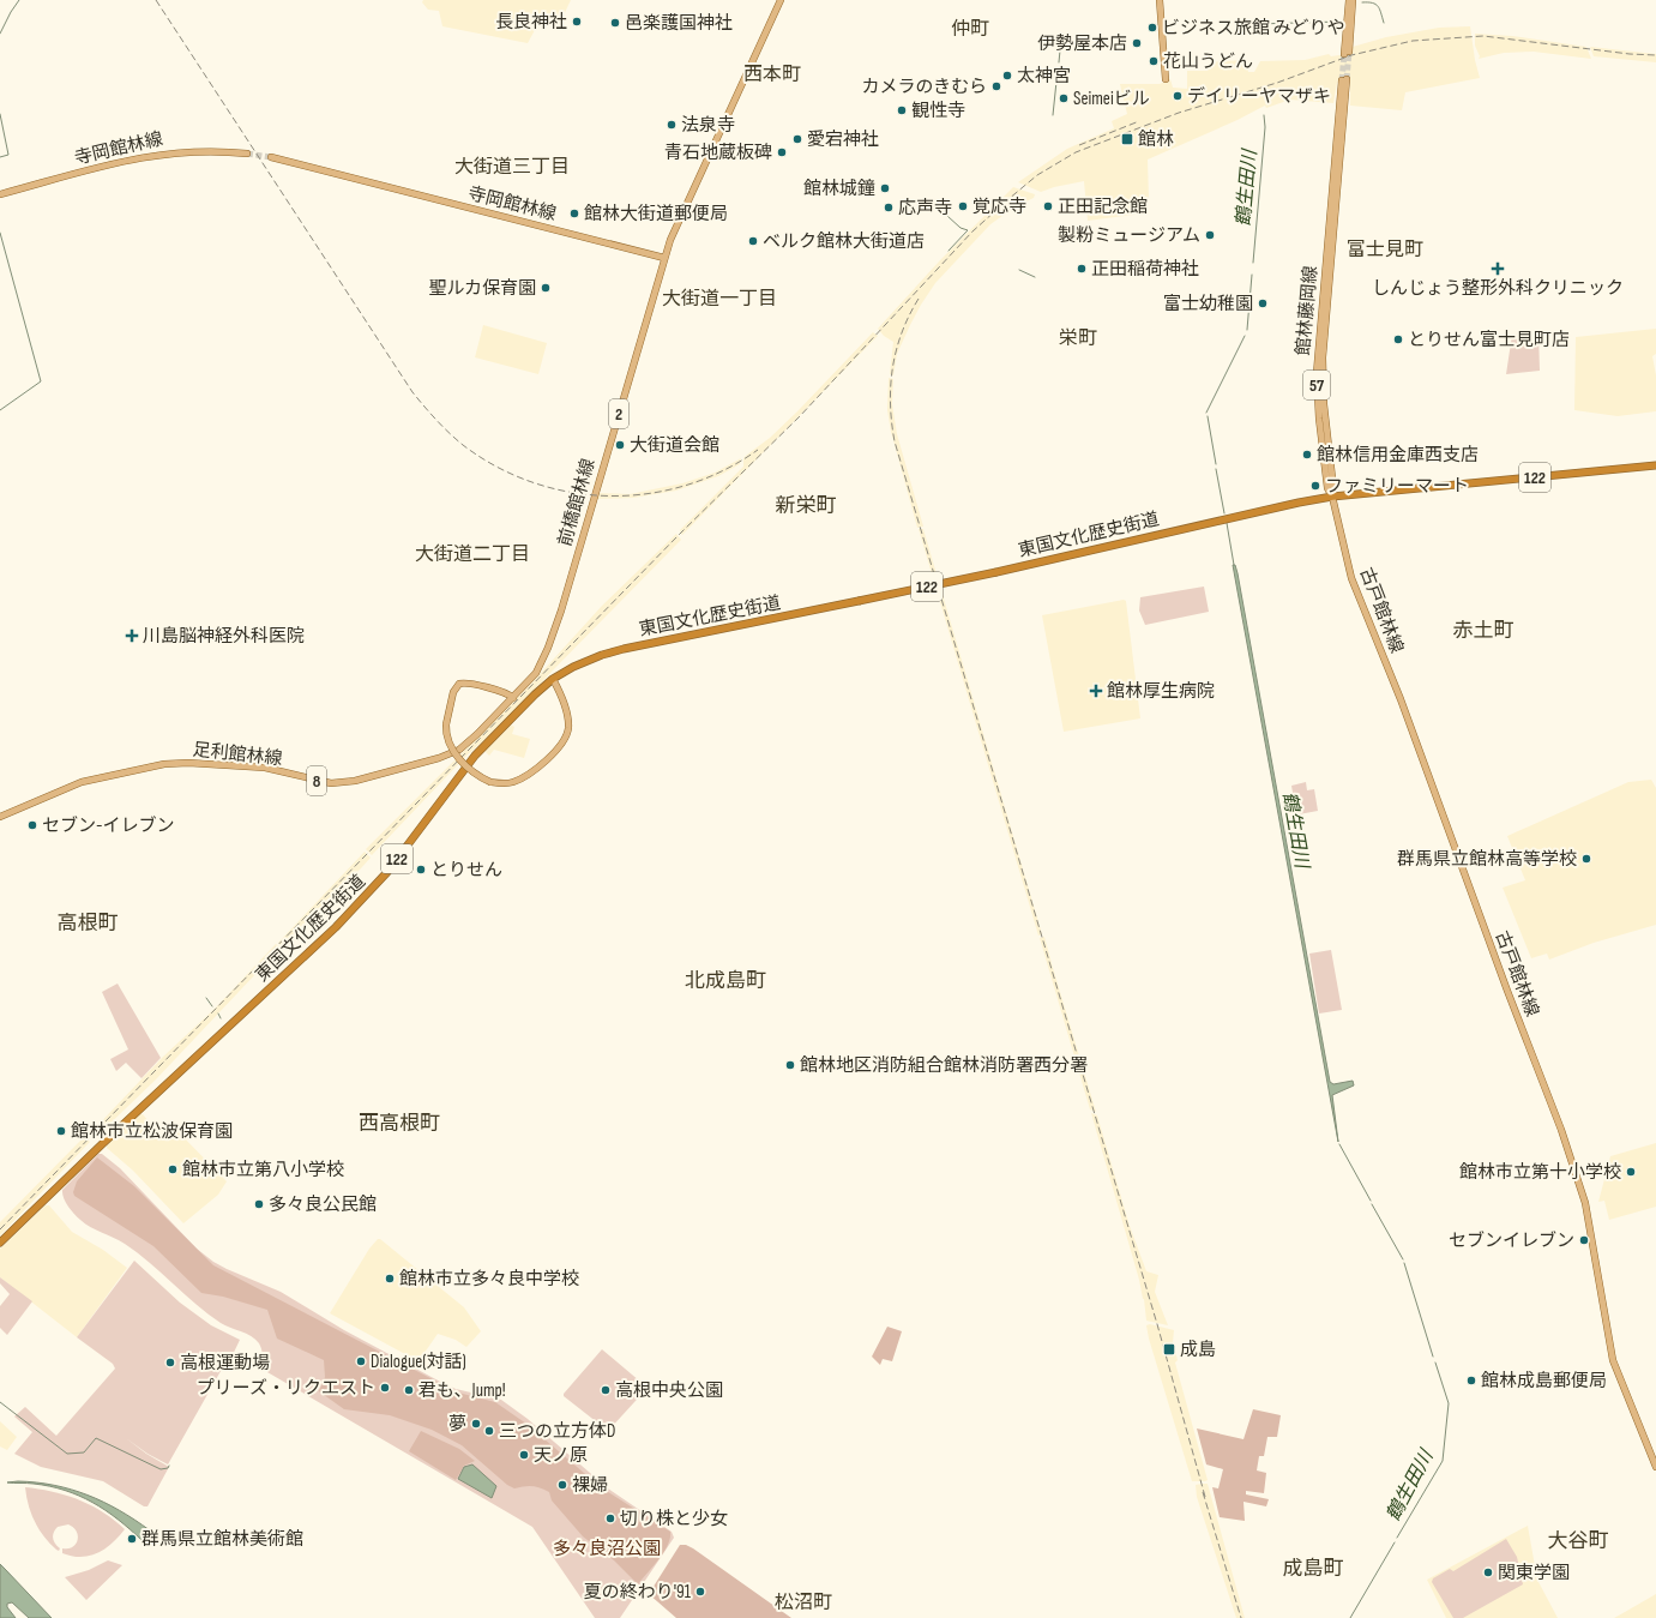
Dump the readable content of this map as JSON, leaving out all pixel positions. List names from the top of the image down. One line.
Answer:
{"streets":{"highway":["122","東国文化歴史街道"],"main road":["寺岡館林線","館林藤岡線","57","2","前橋館林線","古戸館林線","足利館林線","8"]},"crossings":[["寺岡館林線","前橋館林線"],["館林藤岡線","東国文化歴史街道"],["館林藤岡線","古戸館林線"],["前橋館林線","足利館林線"],["東国文化歴史街道","古戸館林線"]],"districts":["仲町","西本町","大街道三丁目","富士見町","大街道一丁目","栄町","新栄町","大街道二丁目","赤土町","高根町","北成島町","西高根町","大谷町","成島町","松沼町"],"water":["鶴生田川"],"parks":["多々良沼公園"],"places":{"other":["長良神社","邑楽護国神社","ビジネス旅館 みどりや","伊勢屋本店","花山うどん","太神宮","カメラのきむら","デイリーヤマザキ","Seimeiビル","観性寺","法泉寺","愛宕神社","青石地蔵板碑","館林城鐘","覚応寺","正田記念館","応声寺","館林大街道郵便局","製粉ミュージアム","ベルク館林大街道店","正田稲荷神社","聖ルカ保育園","富士幼稚園","とりせん富士見町店","大街道会館","館林信用金庫西支店","ファミリーマート","セブン-イレブン","群馬県立館林高等学校","とりせん","館林地区消防組合館林消防署西分署","館林市立松波保育園","館林市立第八小学校","館林市立第十小学校","多々良公民館","セブンイレブン","館林市立多々良中学校","Dialogue(対話)","高根運動場","館林成島郵便局","プリーズ・リクエスト","君も、Jump!","高根中央公園","夢","三つの立方体D","天ノ原","裸婦","切り株と少女","群馬県立館林美術館","関東学園","夏の終わり'91"],"transit":["館林","成島"],"health":["しんじょう整形外科クリニック","川島脳神経外科医院","館林厚生病院"]}}
